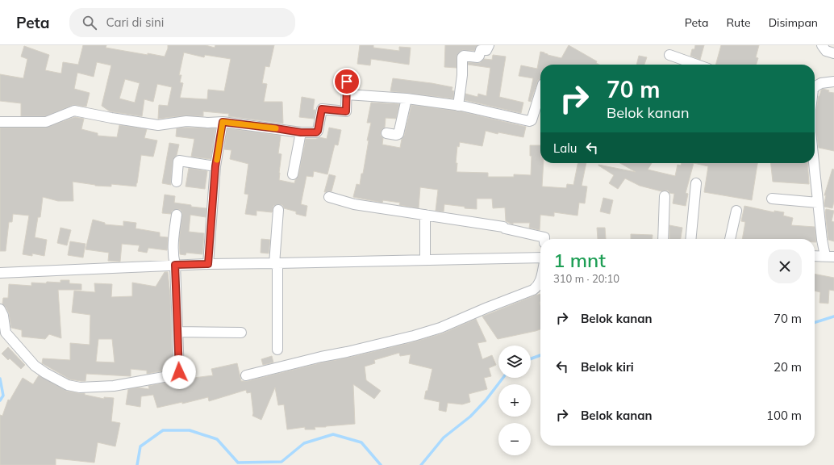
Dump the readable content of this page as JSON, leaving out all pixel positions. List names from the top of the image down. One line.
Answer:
{"page":{"header":"Peta","search":"Cari di sini","nav":["Peta","Rute","Disimpan"],"turn":["70 m","Belok kanan"],"then":"Lalu","heading":["1 mnt","310 m · 20:10"],"list":[{"name":"Belok kanan","value":"70 m"},{"name":"Belok kiri","value":"20 m"},{"name":"Belok kanan","value":"100 m"}],"map_buttons":["+","−"]}}
